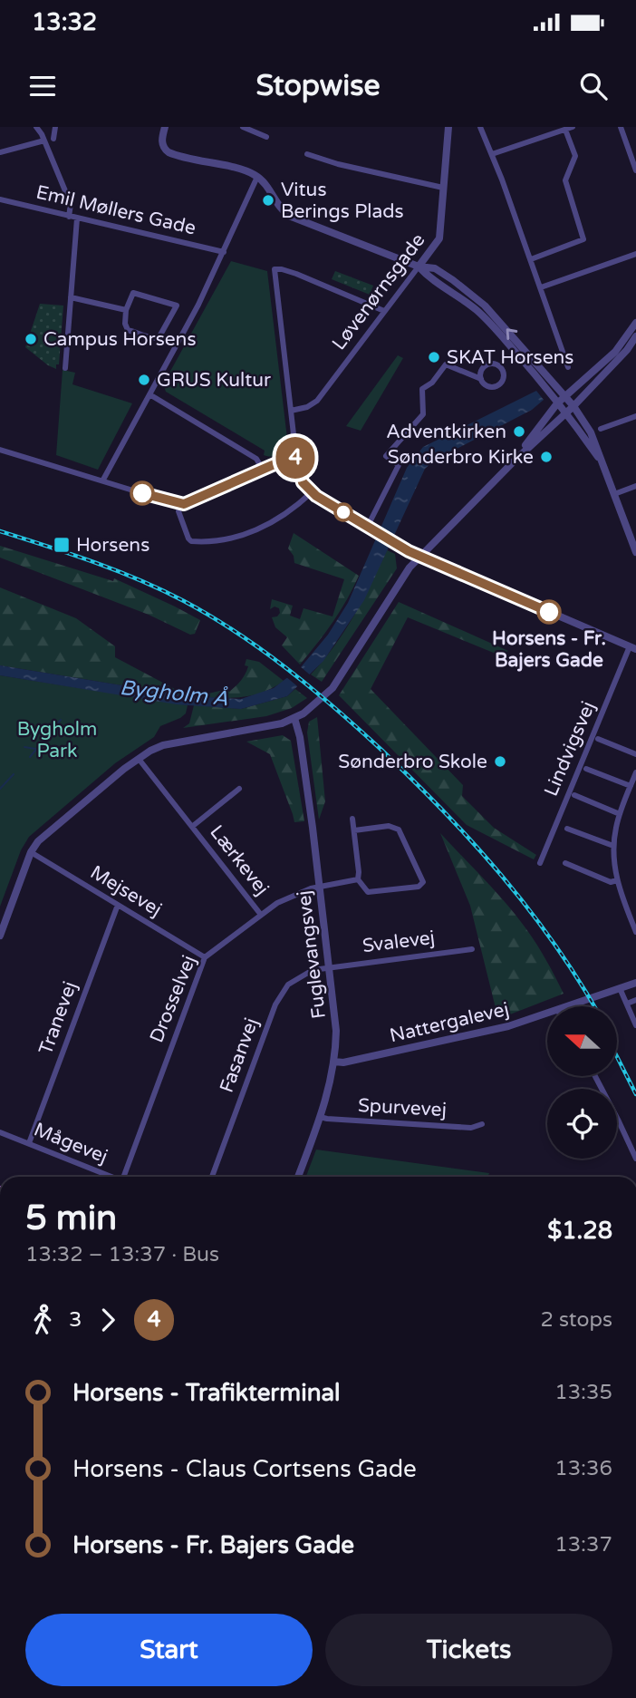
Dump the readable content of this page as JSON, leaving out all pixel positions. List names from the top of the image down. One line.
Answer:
{"streets":{"street":["Emil Møllers Gade","Løvenørnsgade","Lindvigsvej","Lærkevej","Mejsevej","Svalevej","Fuglevangsvej","Drosselvej","Tranevej","Nattergalevej","Fasanvej","Spurvevej","Mågevej"]},"crossings":[["Lærkevej","Drosselvej"],["Mejsevej","Drosselvej"],["Mejsevej","Tranevej"],["Svalevej","Fuglevangsvej"],["Svalevej","Fasanvej"],["Fuglevangsvej","Drosselvej"],["Fuglevangsvej","Nattergalevej"],["Fuglevangsvej","Fasanvej"],["Fuglevangsvej","Spurvevej"],["Tranevej","Mågevej"]],"water":["Bygholm Å"],"parks":["Bygholm Park"],"places":{"other":["Vitus Berings Plads","Campus Horsens","SKAT Horsens","GRUS Kultur","Adventkirken","Sønderbro Kirke","Horsens - Fr. Bajers Gade","Sønderbro Skole"],"transit":["Horsens"]},"lines":["bus line 4"],"north":"left","page":{"status":"13:32","header":"Stopwise","on_map":"4","heading":["5 min","13:32 – 13:37 · Bus","$1.28"],"legs":["3","4","2 stops"],"list":[{"name":"Horsens - Trafikterminal","value":"13:35"},{"name":"Horsens - Claus Cortsens Gade","value":"13:36"},{"name":"Horsens - Fr. Bajers Gade","value":"13:37"}],"buttons":["Start","Tickets"]}}
